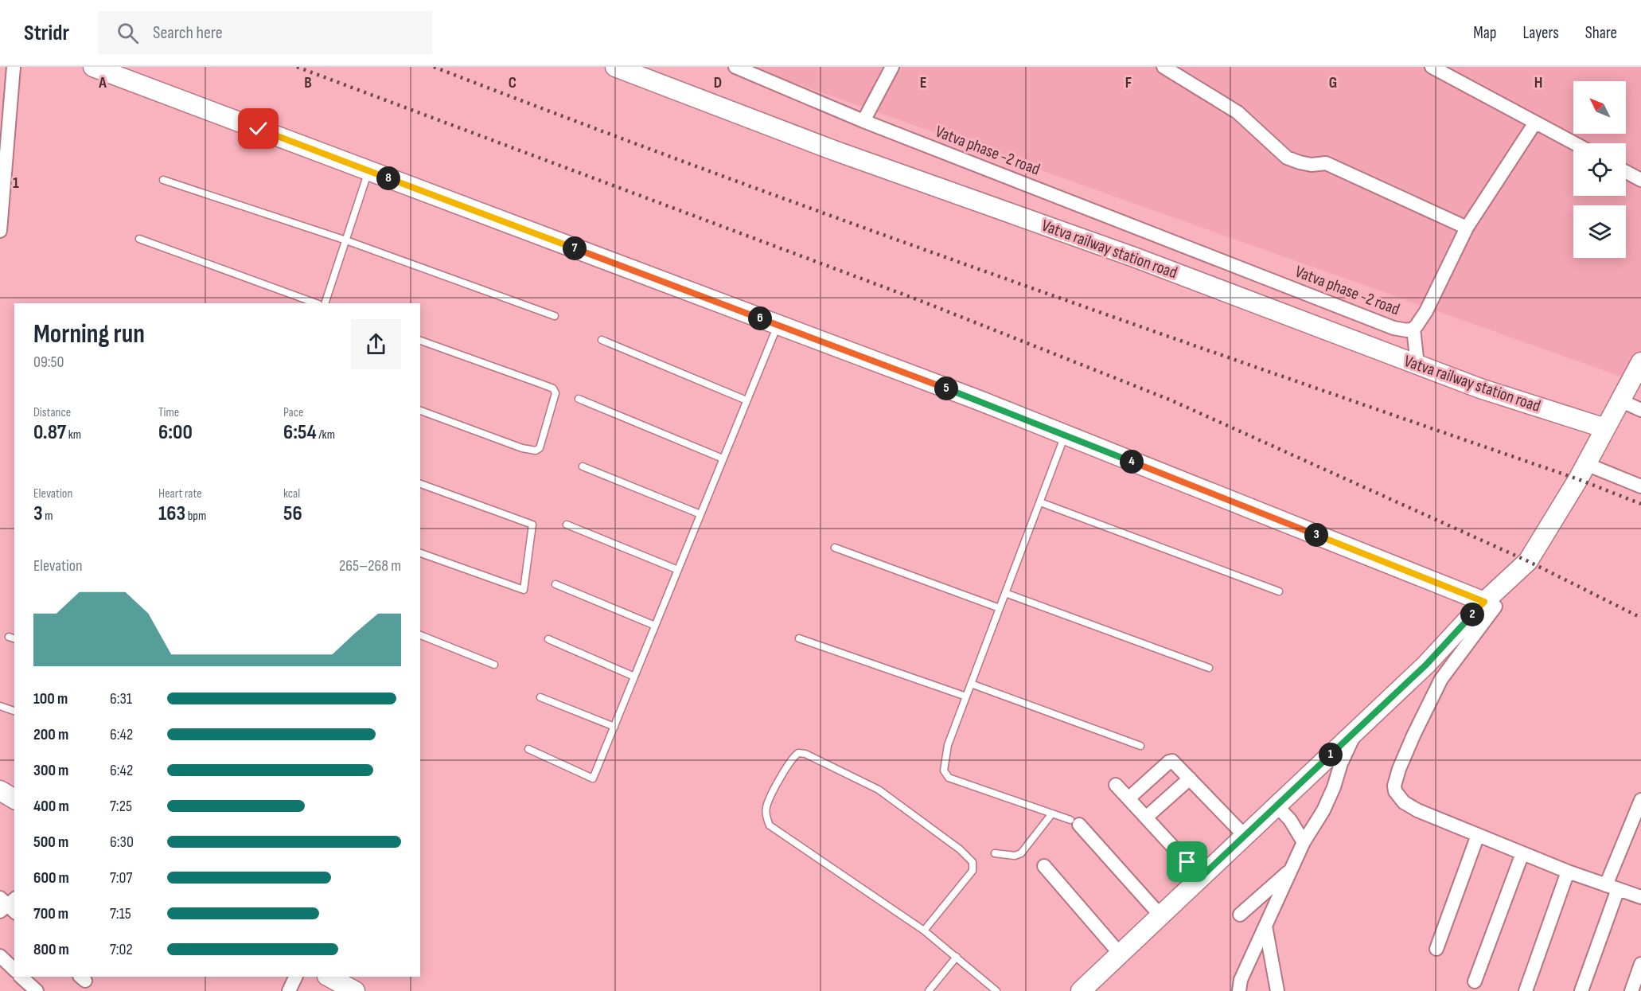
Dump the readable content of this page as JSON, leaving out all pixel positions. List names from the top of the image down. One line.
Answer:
{"streets":{"street":["Vatva phase -2 road","Vatva railway station road"]},"north":"top left","page":{"header":"Stridr","search":"Search here","nav":["Map","Layers","Share"],"pins":["8","7","6","5","4","3","2","1"],"heading":["Morning run","09:50"],"stats":[["Distance","0.87 km"],["Time","6:00"],["Pace","6:54 /km"],["Elevation","3 m"],["Heart rate","163 bpm"],["kcal","56"]],"chart":["Elevation","265–268 m"],"list":[{"name":"100 m","note":"6:31"},{"name":"200 m","note":"6:42"},{"name":"300 m","note":"6:42"},{"name":"400 m","note":"7:25"},{"name":"500 m","note":"6:30"},{"name":"600 m","note":"7:07"},{"name":"700 m","note":"7:15"},{"name":"800 m","note":"7:02"}]},"grid":{"columns":["A","B","C","D","E","F","G","H"],"rows":["1"]}}
